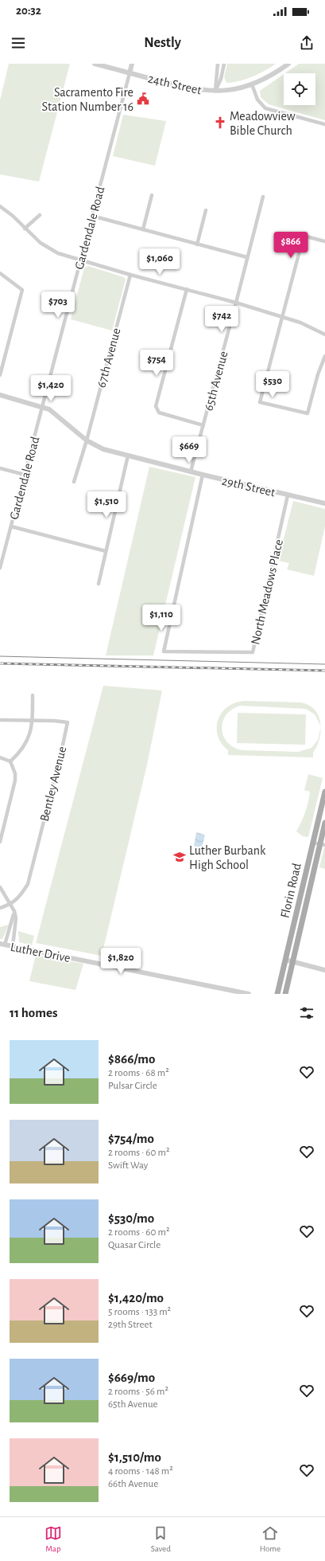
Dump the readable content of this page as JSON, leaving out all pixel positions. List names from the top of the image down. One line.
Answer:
{"streets":{"main road":["Florin Road"],"street":["24th Street","Gardendale Road","67th Avenue","65th Avenue","29th Street","North Meadows Place","Bentley Avenue","Luther Drive"]},"crossings":[["24th Street","Gardendale Road"],["Gardendale Road","29th Street"],["67th Avenue","29th Street"],["65th Avenue","29th Street"],["29th Street","North Meadows Place"]],"places":{"public building":["Sacramento Fire Station Number 16"],"church":["Meadowview Bible Church"],"school or university":["Luther Burbank High School"]},"page":{"status":"20:32","header":"Nestly","price":["$866","$1,060","$703","$742","$754","$530","$1,420","$669","$1,510","$1,110","$1,820"],"heading":"11 homes","list":[{"name":"$866/mo","note":"2 rooms · 68 m² · Pulsar Circle"},{"name":"$754/mo","note":"2 rooms · 60 m² · Swift Way"},{"name":"$530/mo","note":"2 rooms · 60 m² · Quasar Circle"},{"name":"$1,420/mo","note":"5 rooms · 133 m² · 29th Street"},{"name":"$669/mo","note":"2 rooms · 56 m² · 65th Avenue"},{"name":"$1,510/mo","note":"4 rooms · 148 m² · 66th Avenue"}],"tabs":["Map","Saved","Home"]}}
